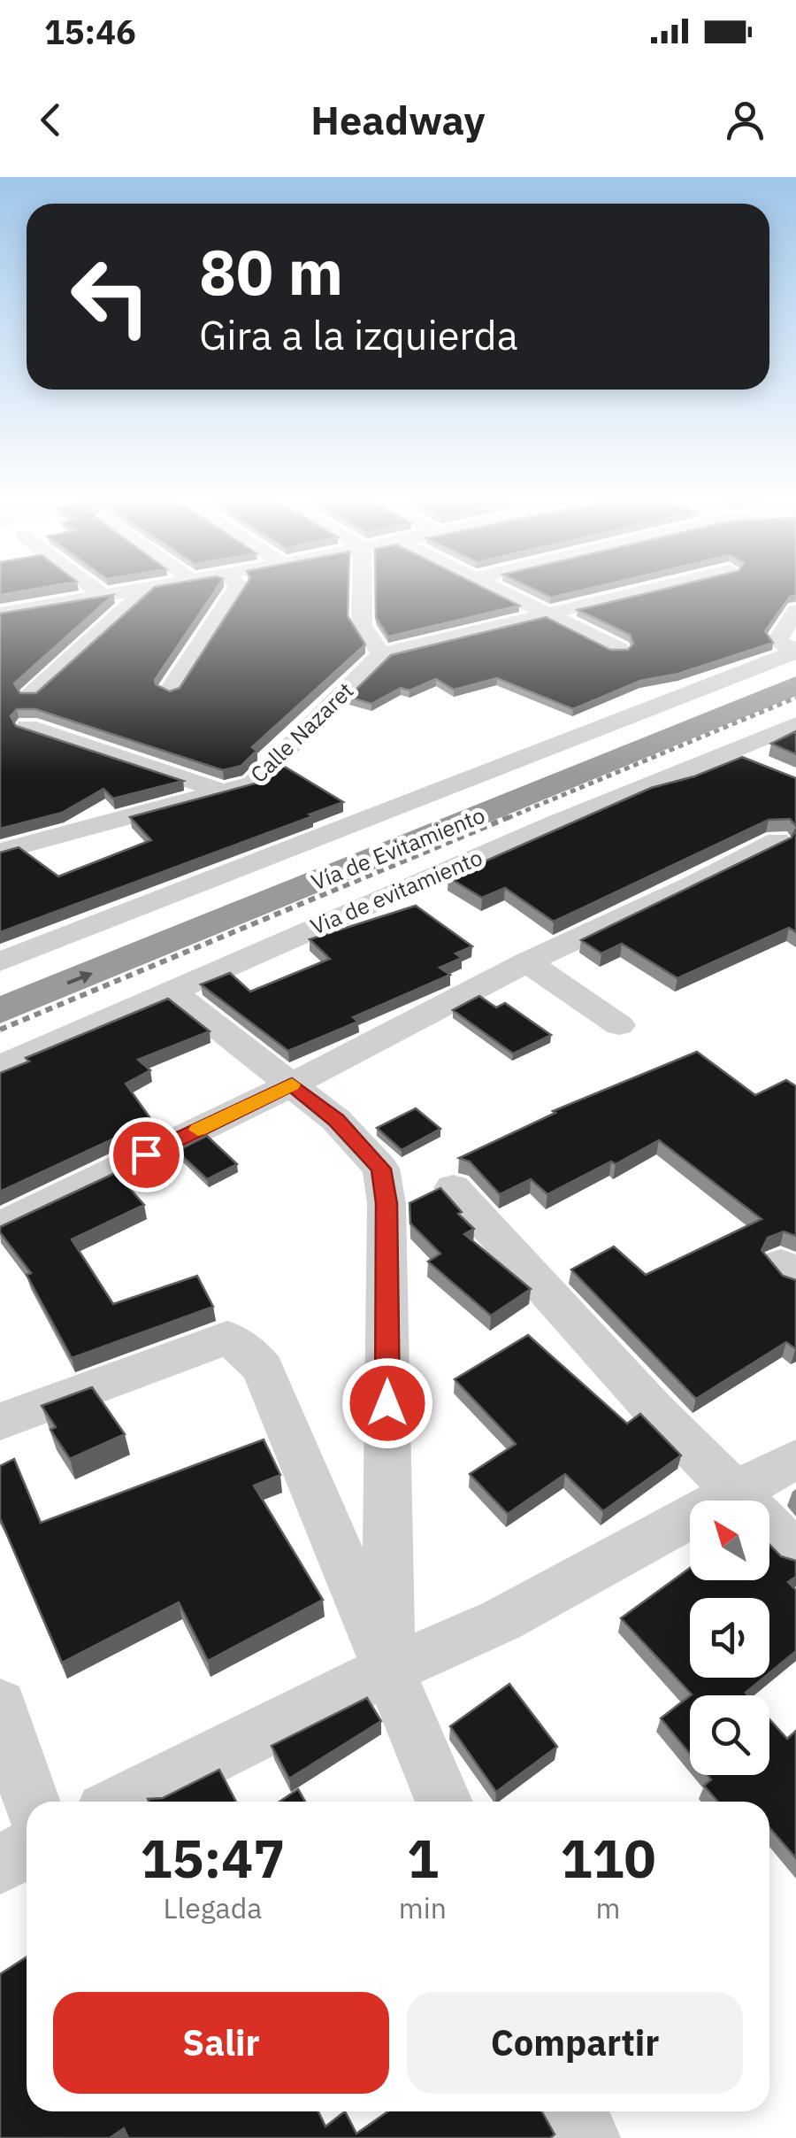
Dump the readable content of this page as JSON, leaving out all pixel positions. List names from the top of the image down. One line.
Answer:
{"streets":{"highway":["Vía de Evitamiento"],"street":["Calle Nazaret","Via de evitamiento"]},"north":"top left","page":{"status":"15:46","header":"Headway","turn":["80 m","Gira a la izquierda"],"eta":["15:47","Llegada","1","min","110","m"],"buttons":["Salir","Compartir"]}}
